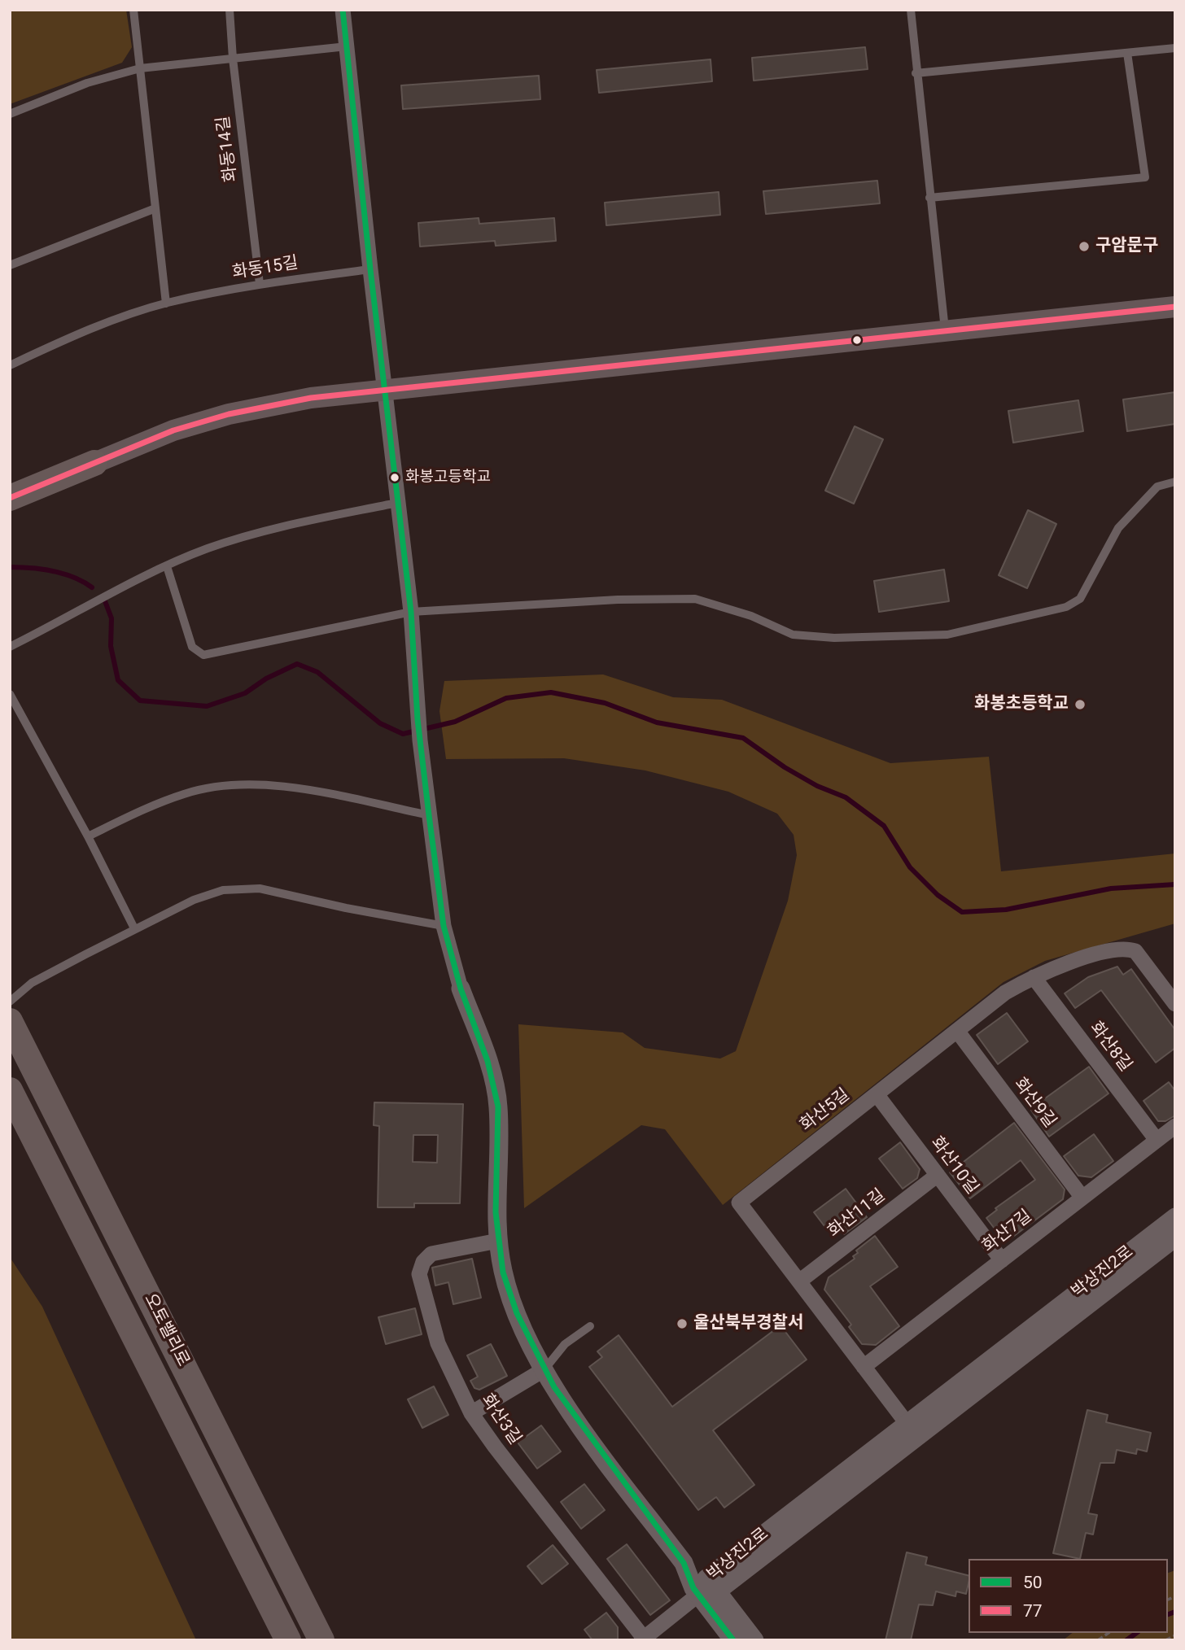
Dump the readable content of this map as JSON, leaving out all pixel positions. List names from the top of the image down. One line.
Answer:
{"streets":{"highway":["오토밸리로"],"street":["화산8길","화산9길","화산5길","화산10길","화산11길","화산7길","박상진2로","화산3길"],"lane":["화동14길","화동15길"]},"crossings":[["화동14길","화동15길"],["화산8길","화산5길"],["화산8길","화산7길"],["화산9길","화산5길"],["화산9길","화산7길"],["화산5길","화산10길"],["화산5길","화산11길"],["화산5길","화산7길"],["화산5길","박상진2로"],["화산10길","화산11길"],["화산10길","화산7길"]],"places":["구암문구","화봉고등학교","화봉초등학교","울산북부경찰서"],"lines":["transit line 50","transit line 77"],"legend":["50","77"]}
